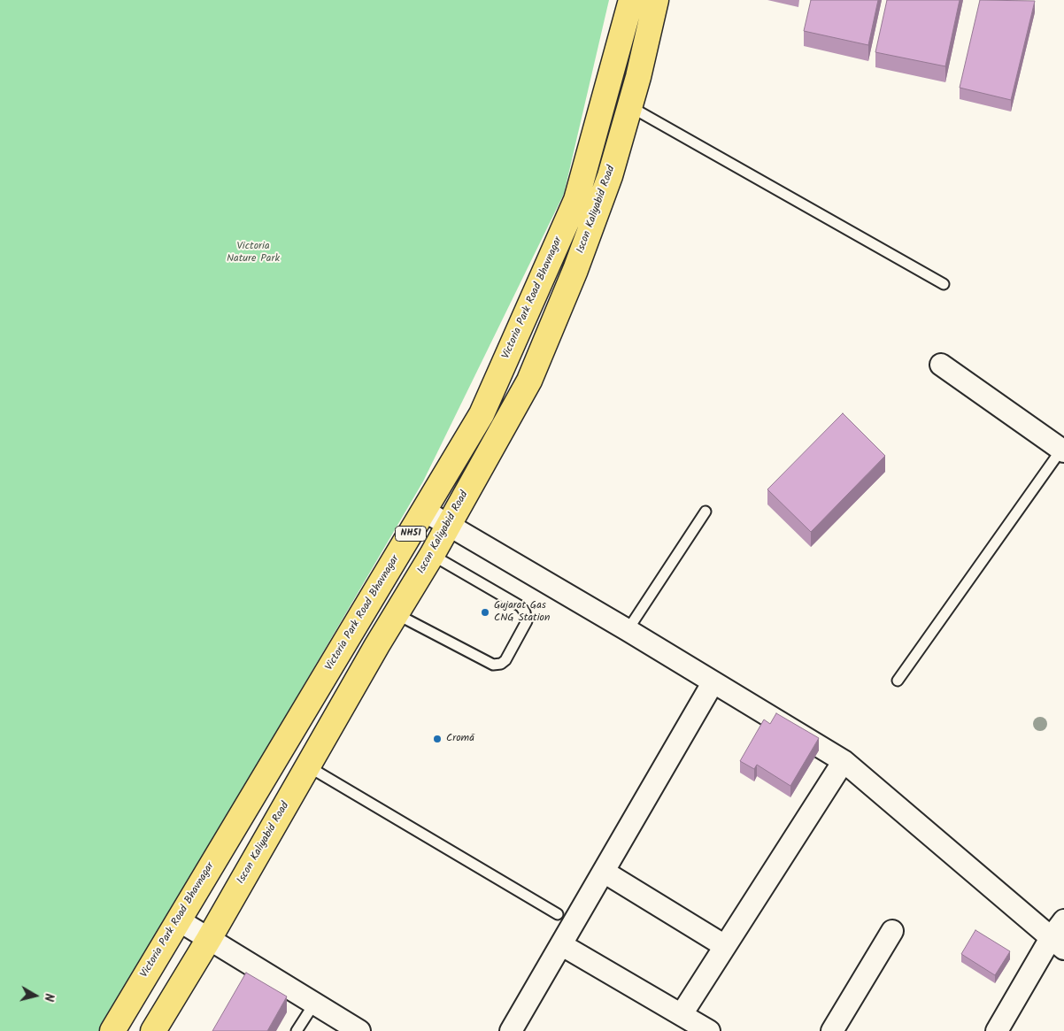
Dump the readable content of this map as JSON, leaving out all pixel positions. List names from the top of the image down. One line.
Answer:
{"streets":{"highway":["Iscon Kaliyabid Road","Victoria Park Road Bhavnagar","NH51"]},"parks":["Victoria Nature Park"],"places":["Gujarat Gas CNG Station","Cromā"],"north":"right"}
